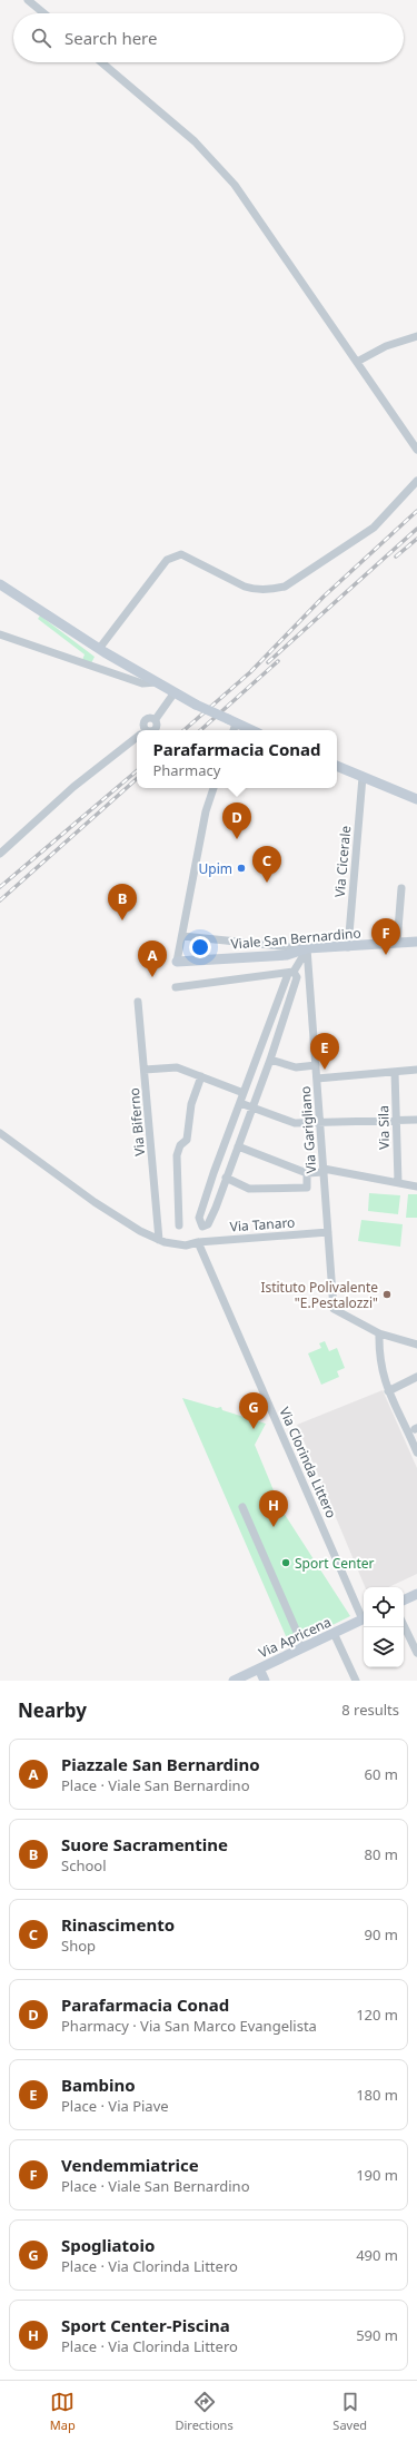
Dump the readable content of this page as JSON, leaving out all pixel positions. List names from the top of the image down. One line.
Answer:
{"streets":{"main road":["Viale San Bernardino","Via Apricena"],"street":["Via Cicerale","Via Biferno","Via Sila","Via Garigliano","Via Tanaro","Via Clorinda Littero"]},"crossings":[["Via Cicerale","Viale San Bernardino"],["Viale San Bernardino","Via Garigliano"],["Via Biferno","Via Tanaro"],["Via Garigliano","Via Tanaro"],["Via Tanaro","Via Clorinda Littero"]],"places":["Upim","Istituto Polivalente \"E.Pestalozzi\"","Sport Center"],"page":{"search":"Search here","popup":["Parafarmacia Conad","Pharmacy"],"pins":["D","C","B","F","A","E","G","H"],"heading":["Nearby","8 results"],"list":[{"mark":"A","name":"Piazzale San Bernardino","note":"Place · Viale San Bernardino","value":"60 m"},{"mark":"B","name":"Suore Sacramentine","note":"School","value":"80 m"},{"mark":"C","name":"Rinascimento","note":"Shop","value":"90 m"},{"mark":"D","name":"Parafarmacia Conad","note":"Pharmacy · Via San Marco Evangelista","value":"120 m"},{"mark":"E","name":"Bambino","note":"Place · Via Piave","value":"180 m"},{"mark":"F","name":"Vendemmiatrice","note":"Place · Viale San Bernardino","value":"190 m"},{"mark":"G","name":"Spogliatoio","note":"Place · Via Clorinda Littero","value":"490 m"},{"mark":"H","name":"Sport Center-Piscina","note":"Place · Via Clorinda Littero","value":"590 m"}],"nav":["Map","Directions","Saved"]}}
